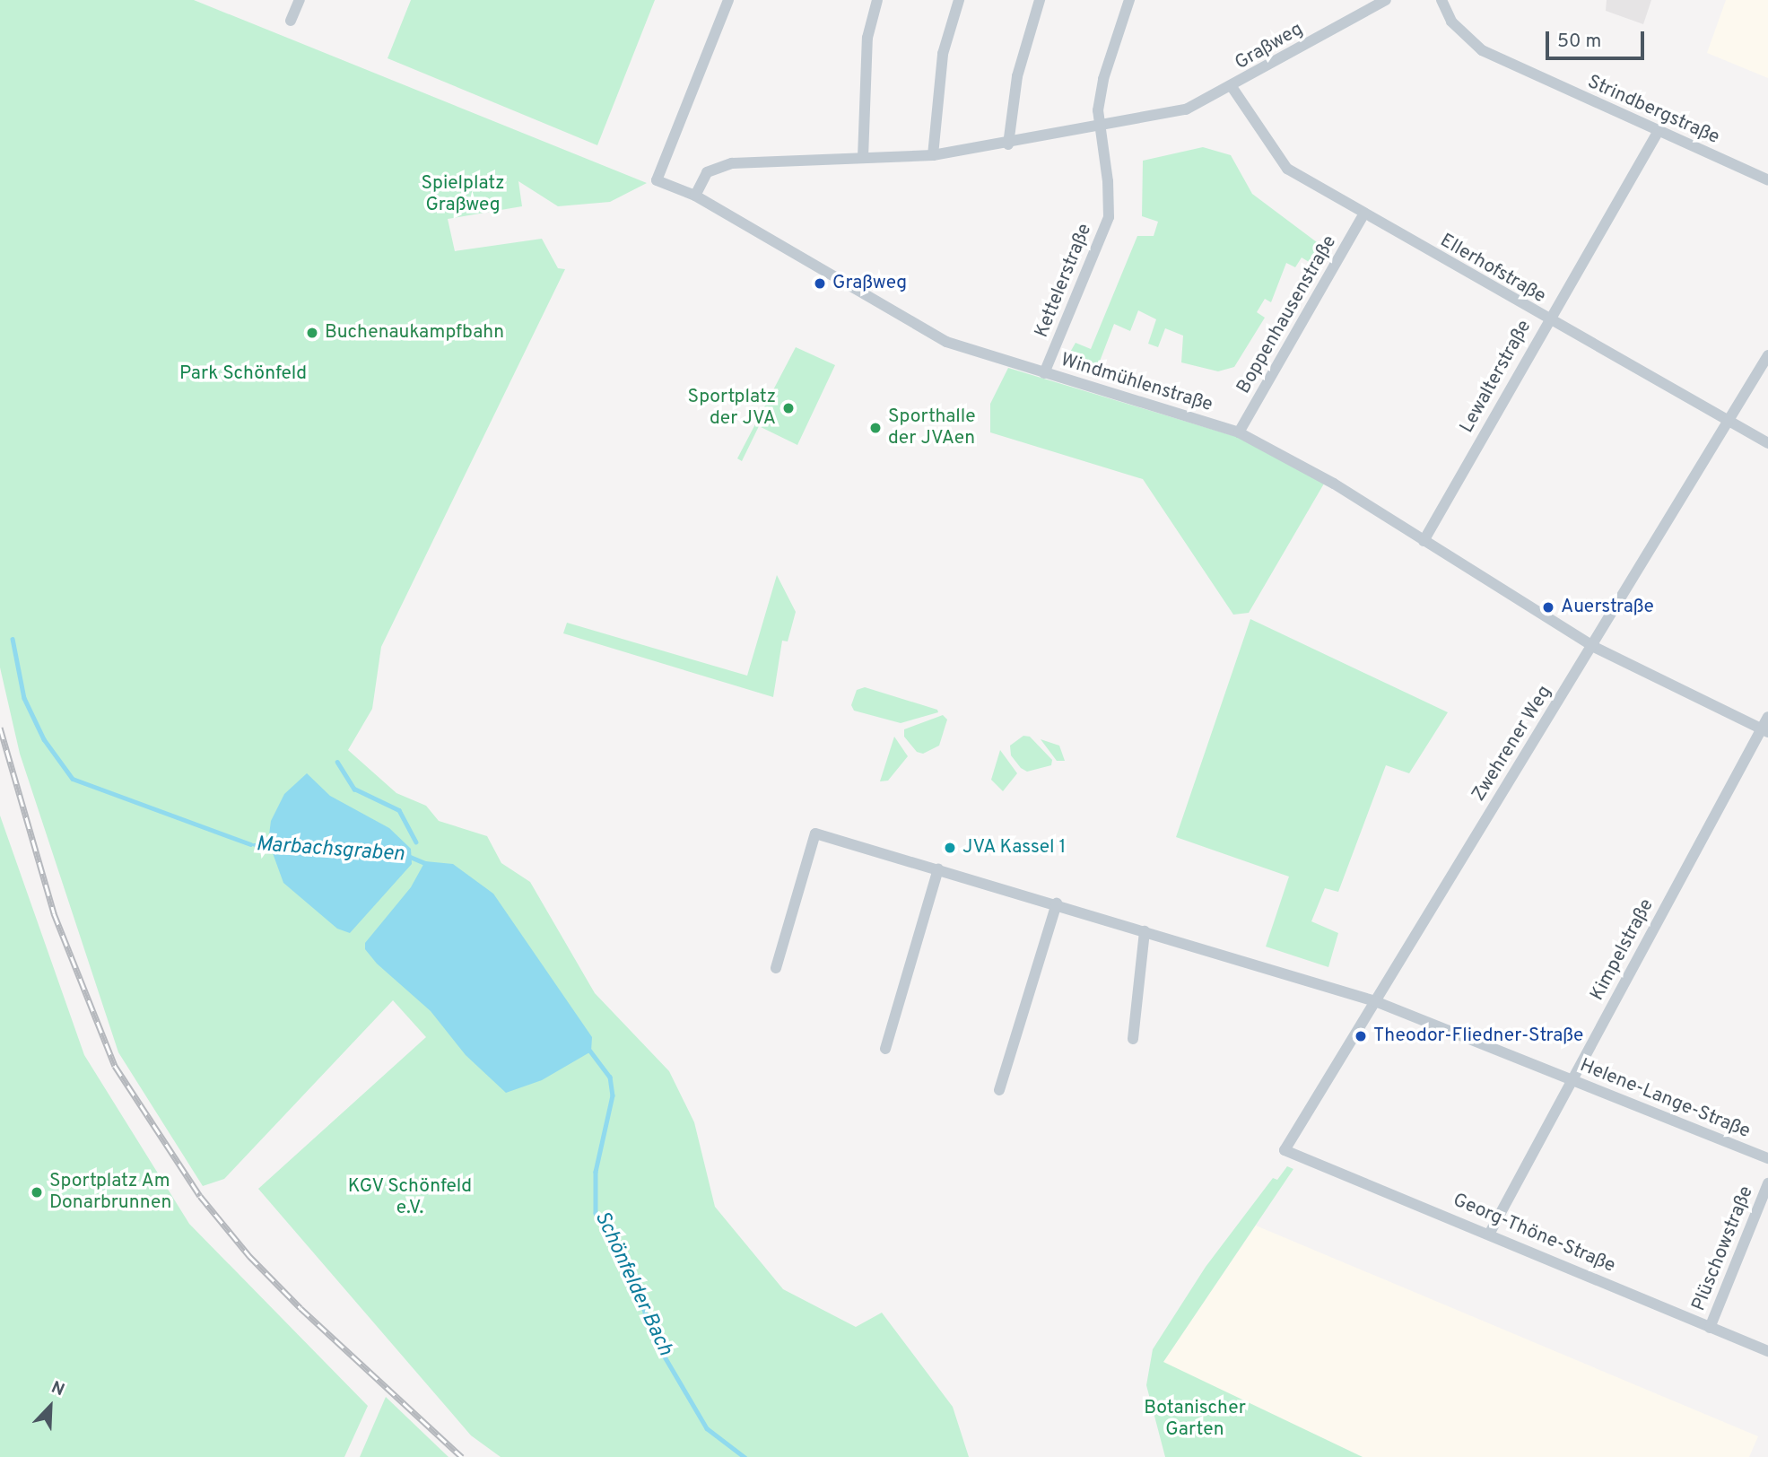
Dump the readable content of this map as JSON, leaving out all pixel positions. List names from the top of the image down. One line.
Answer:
{"streets":{"street":["Graßweg","Strindbergstraße","Ellerhofstraße","Kettelerstraße","Boppenhausenstraße","Lewalterstraße","Windmühlenstraße","Zwehrener Weg","Kimpelstraße","Helene-Lange-Straße","Georg-Thöne-Straße","Plüschowstraße"]},"crossings":[["Graßweg","Ellerhofstraße"],["Graßweg","Kettelerstraße"],["Graßweg","Windmühlenstraße"],["Strindbergstraße","Lewalterstraße"],["Ellerhofstraße","Boppenhausenstraße"],["Ellerhofstraße","Lewalterstraße"],["Ellerhofstraße","Zwehrener Weg"],["Kettelerstraße","Windmühlenstraße"],["Boppenhausenstraße","Windmühlenstraße"],["Lewalterstraße","Windmühlenstraße"],["Windmühlenstraße","Zwehrener Weg"],["Zwehrener Weg","Helene-Lange-Straße"],["Zwehrener Weg","Georg-Thöne-Straße"],["Kimpelstraße","Helene-Lange-Straße"],["Kimpelstraße","Georg-Thöne-Straße"],["Georg-Thöne-Straße","Plüschowstraße"]],"water":["Marbachsgraben","Schönfelder Bach"],"parks":["Spielplatz Graßweg","Park Schönfeld","KGV Schönfeld e.V.","Botanischer Garten"],"places":["Graßweg","Buchenaukampfbahn","Sportplatz der JVA","Sporthalle der JVAen","Auerstraße","JVA Kassel 1","Theodor-Fliedner-Straße","Sportplatz Am Donarbrunnen"],"scale_bar":"50 m","north":"top right"}
